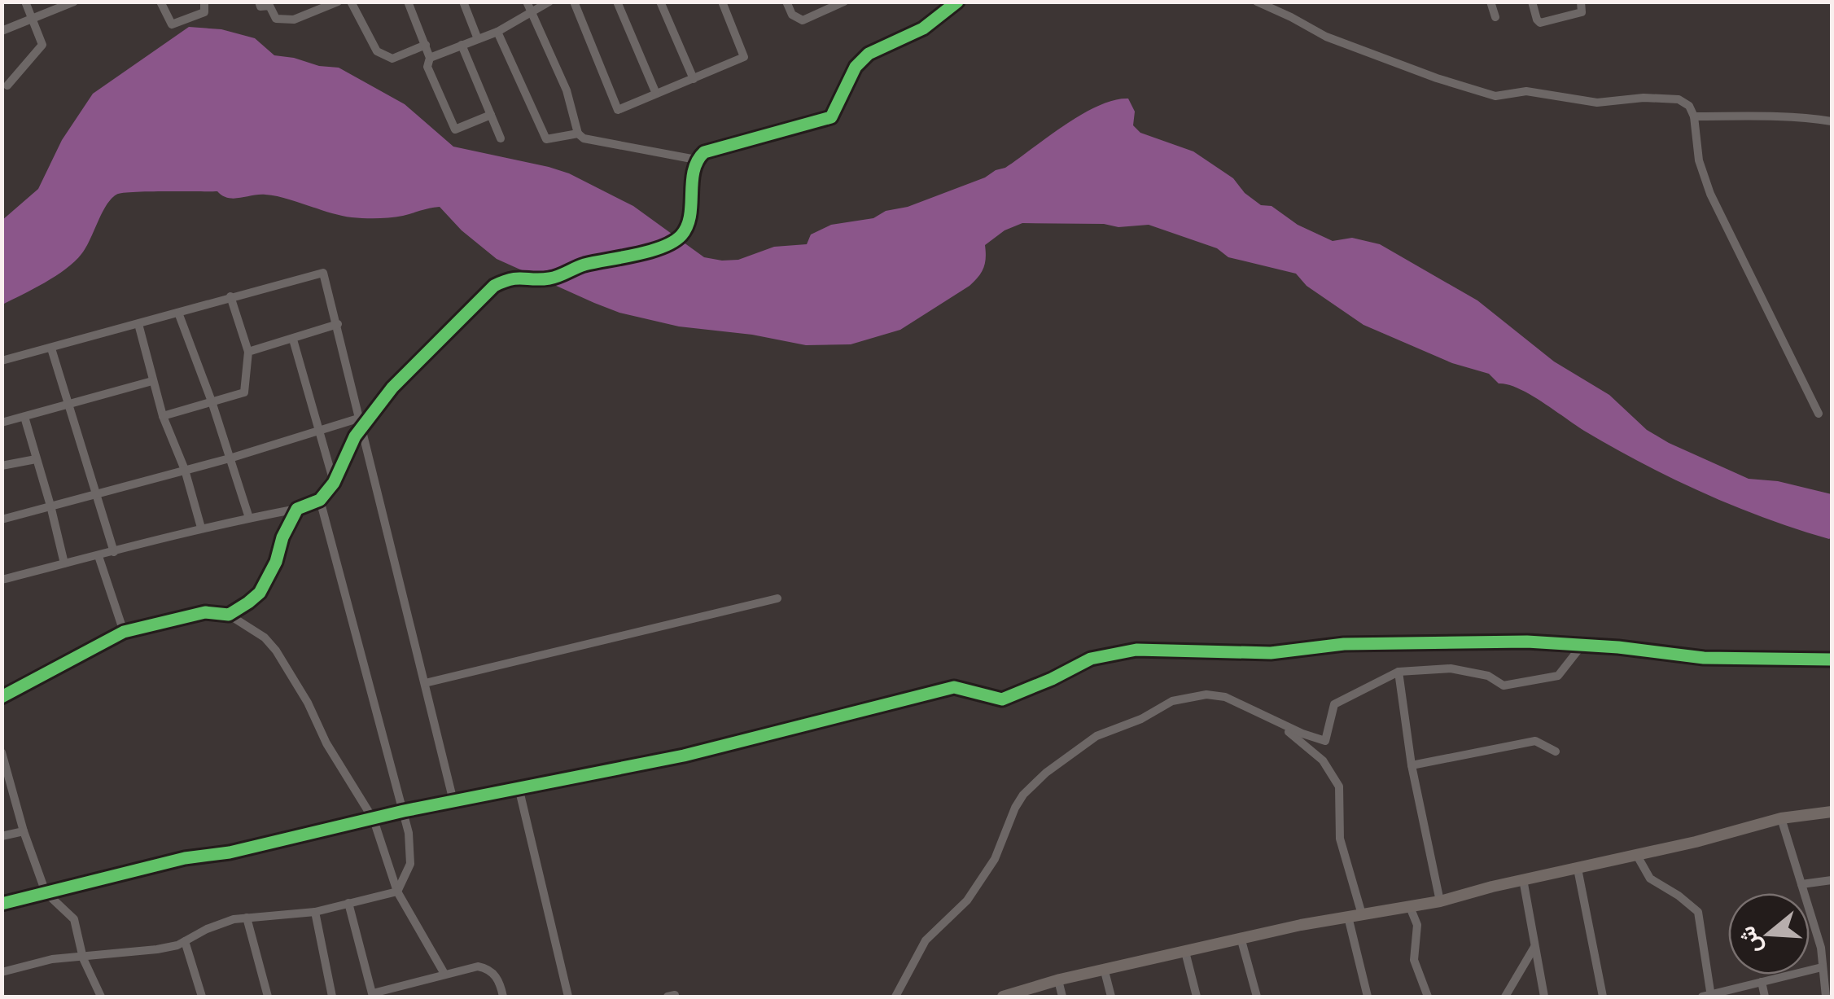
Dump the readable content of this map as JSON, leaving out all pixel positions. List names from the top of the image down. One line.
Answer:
{"north":"left"}
